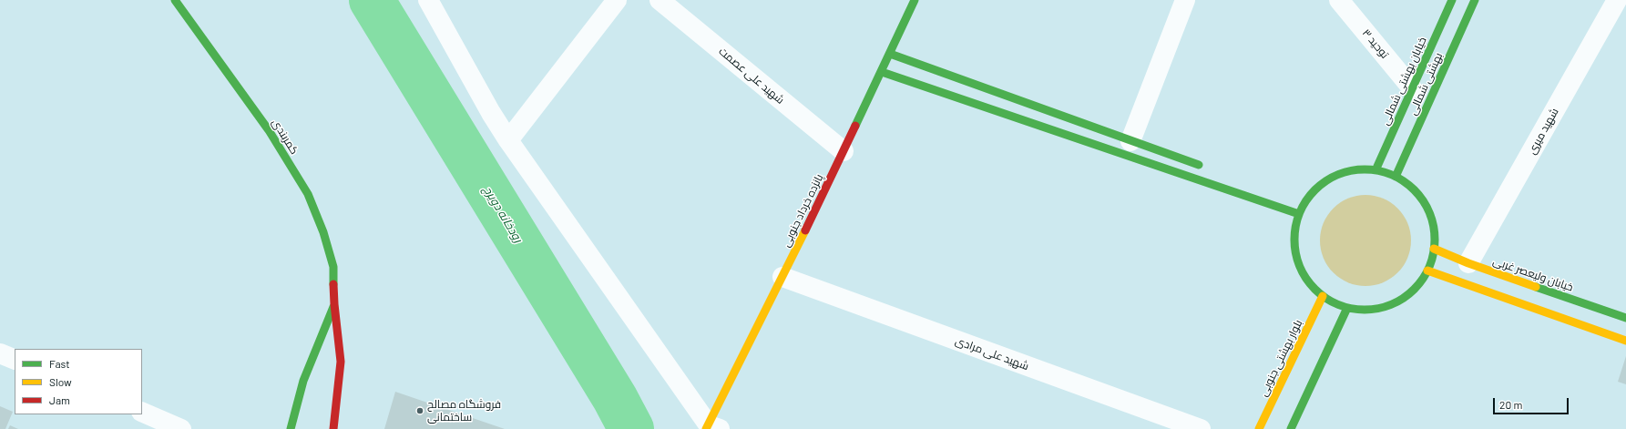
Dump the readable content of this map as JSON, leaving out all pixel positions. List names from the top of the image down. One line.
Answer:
{"streets":{"main road":["خیابان بهشتی شمالی","بهشتی شمالی","کمربندی","پانزده خرداد جنوبی","خیابان ولیعصر غربی","بلوار بهشتی جنوبی"],"street":["توحید ۳","شهید علی عصمت","شهید میری","شهید علی مرادی"]},"crossings":[["توحید ۳","خیابان بهشتی شمالی"],["شهید علی عصمت","پانزده خرداد جنوبی"],["شهید میری","خیابان ولیعصر غربی"],["پانزده خرداد جنوبی","شهید علی مرادی"]],"water":["رودخانه دویرج"],"places":["فروشگاه مصالح ساختمانی"],"legend":["Fast","Slow","Jam"],"scale_bar":"20 m"}
